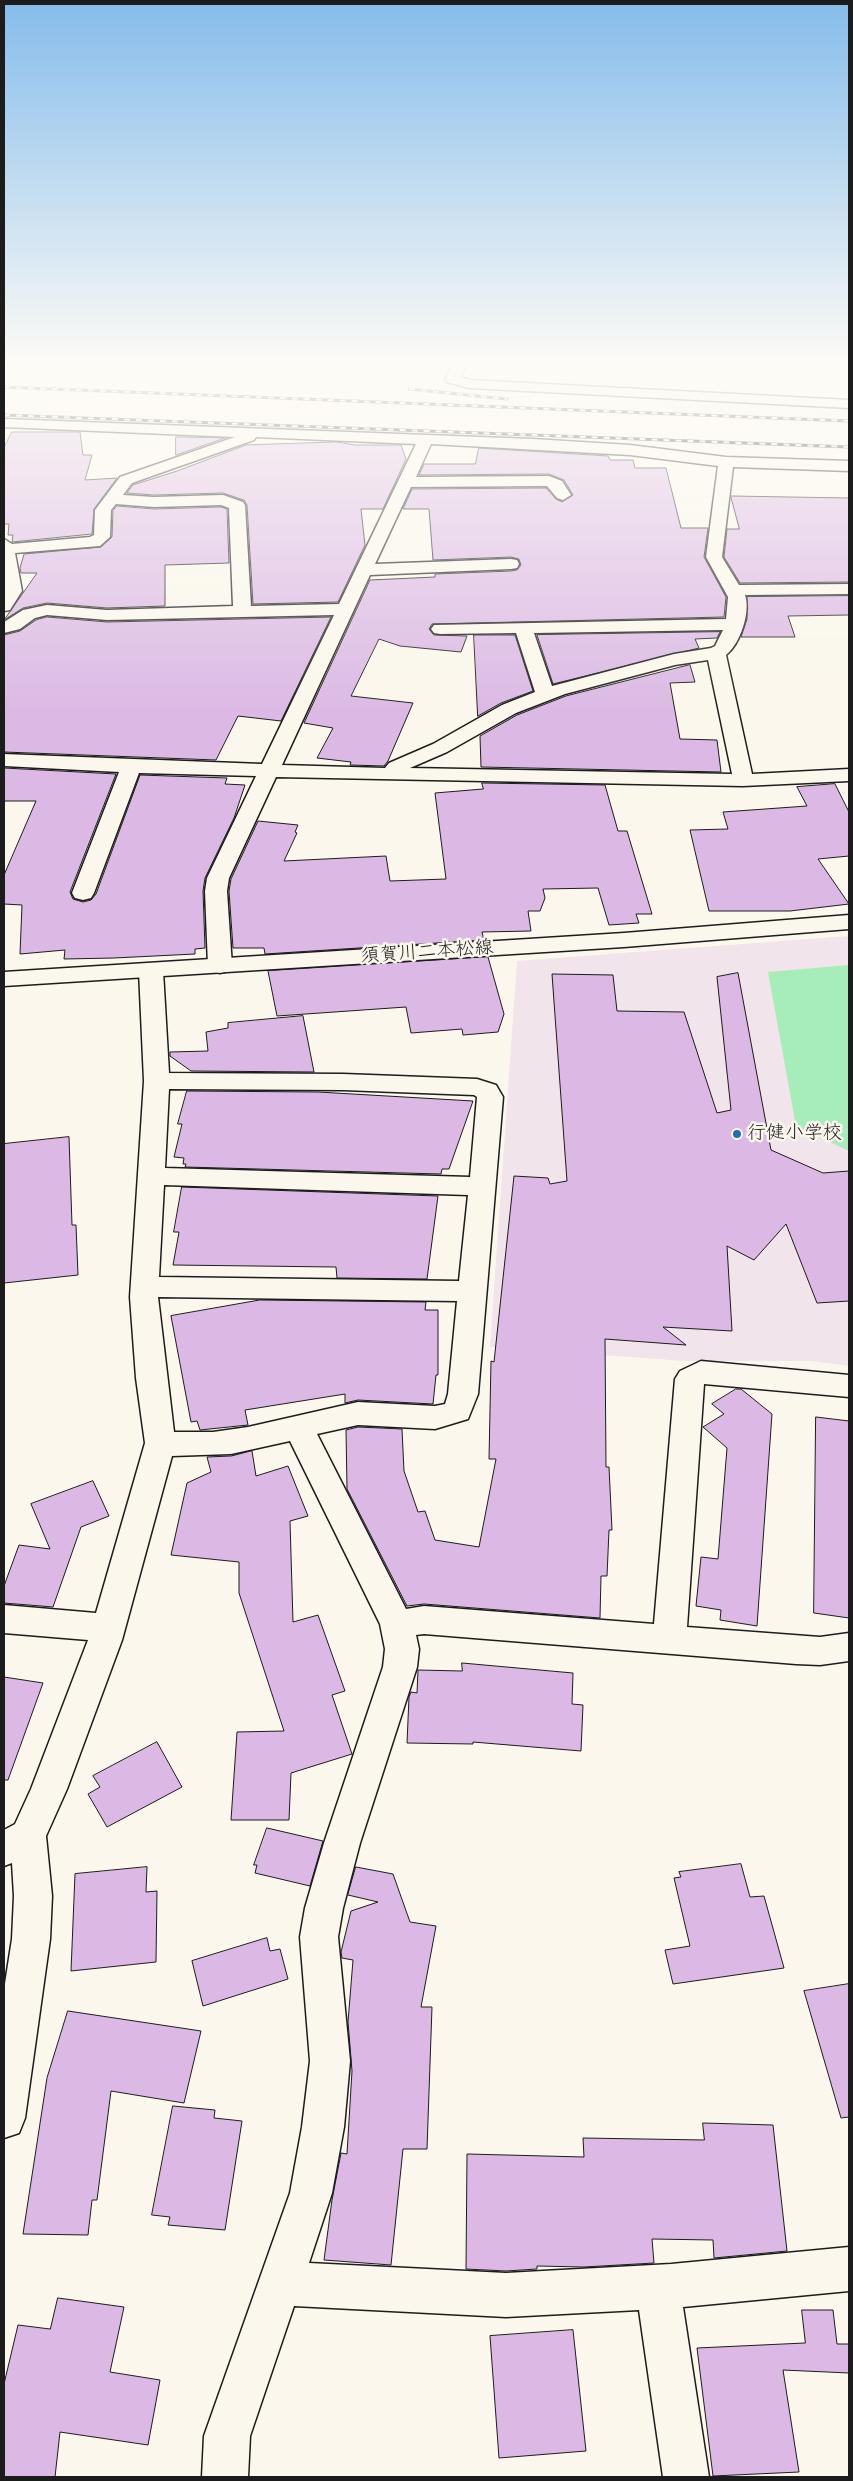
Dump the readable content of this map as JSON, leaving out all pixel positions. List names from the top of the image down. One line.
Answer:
{"streets":{"street":["須賀川二本松線"]},"places":["行健小学校"]}
